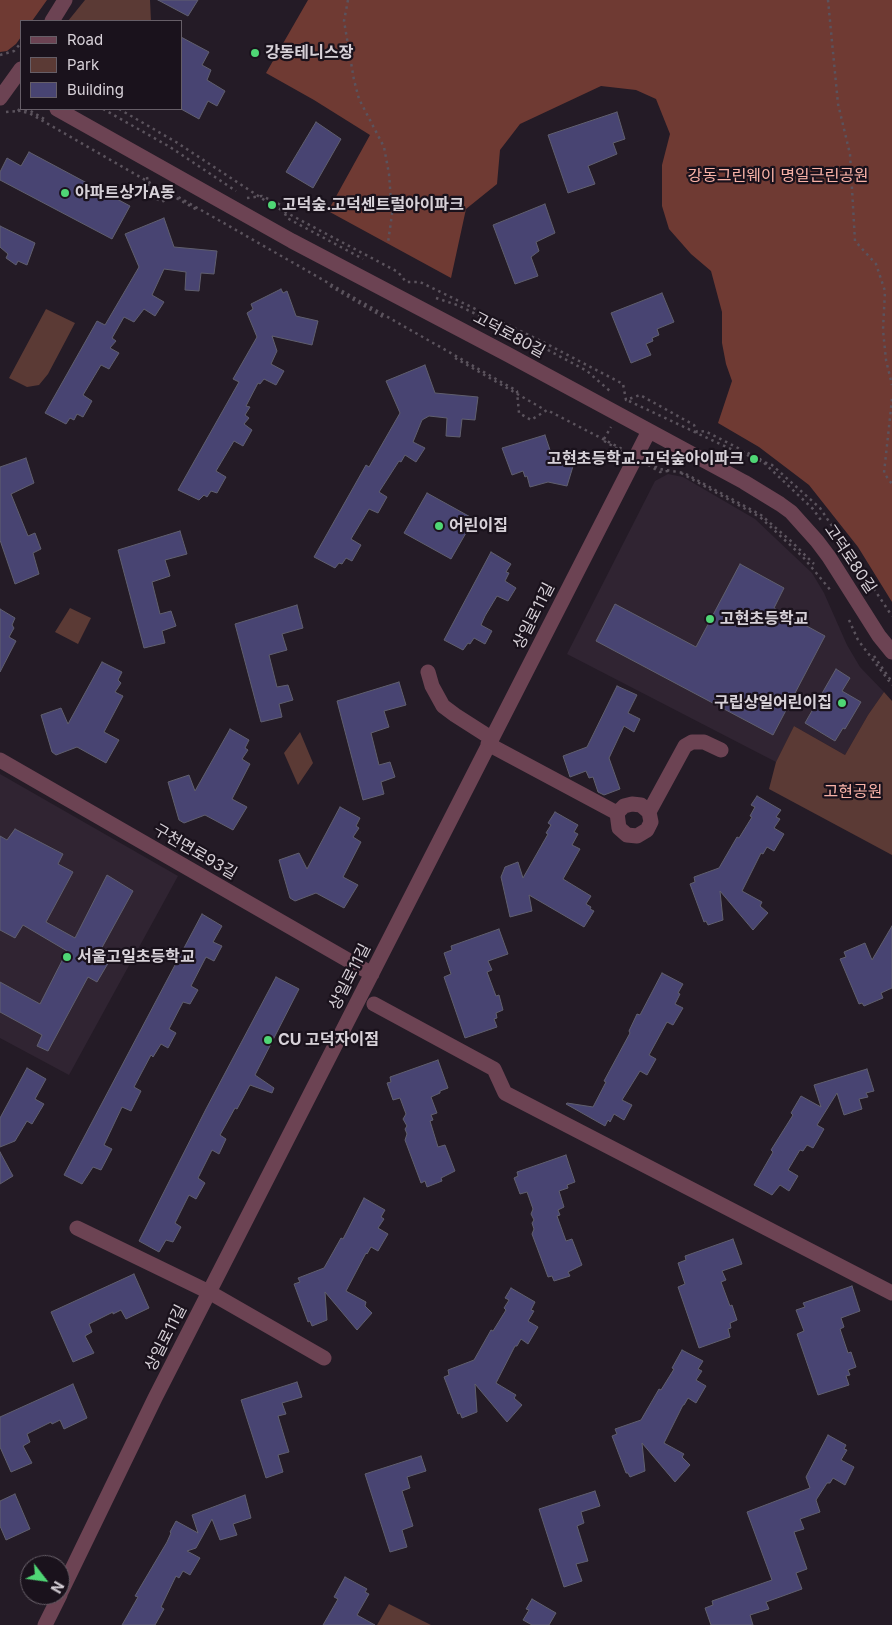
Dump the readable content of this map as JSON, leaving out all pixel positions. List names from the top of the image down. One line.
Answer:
{"streets":{"street":["고덕로80길","상일로11길","구천면로93길"]},"crossings":[["고덕로80길","상일로11길"],["상일로11길","구천면로93길"]],"parks":["강동그린웨이 명일근린공원","고현공원"],"places":["강동테니스장","아파트상가A동","고덕숲.고덕센트럴아이파크","고현초등학교.고덕숲아이파크","어린이집","고현초등학교","구립상일어린이집","서울고일초등학교","CU 고덕자이점"],"legend":["Road","Park","Building"],"north":"bottom right"}
